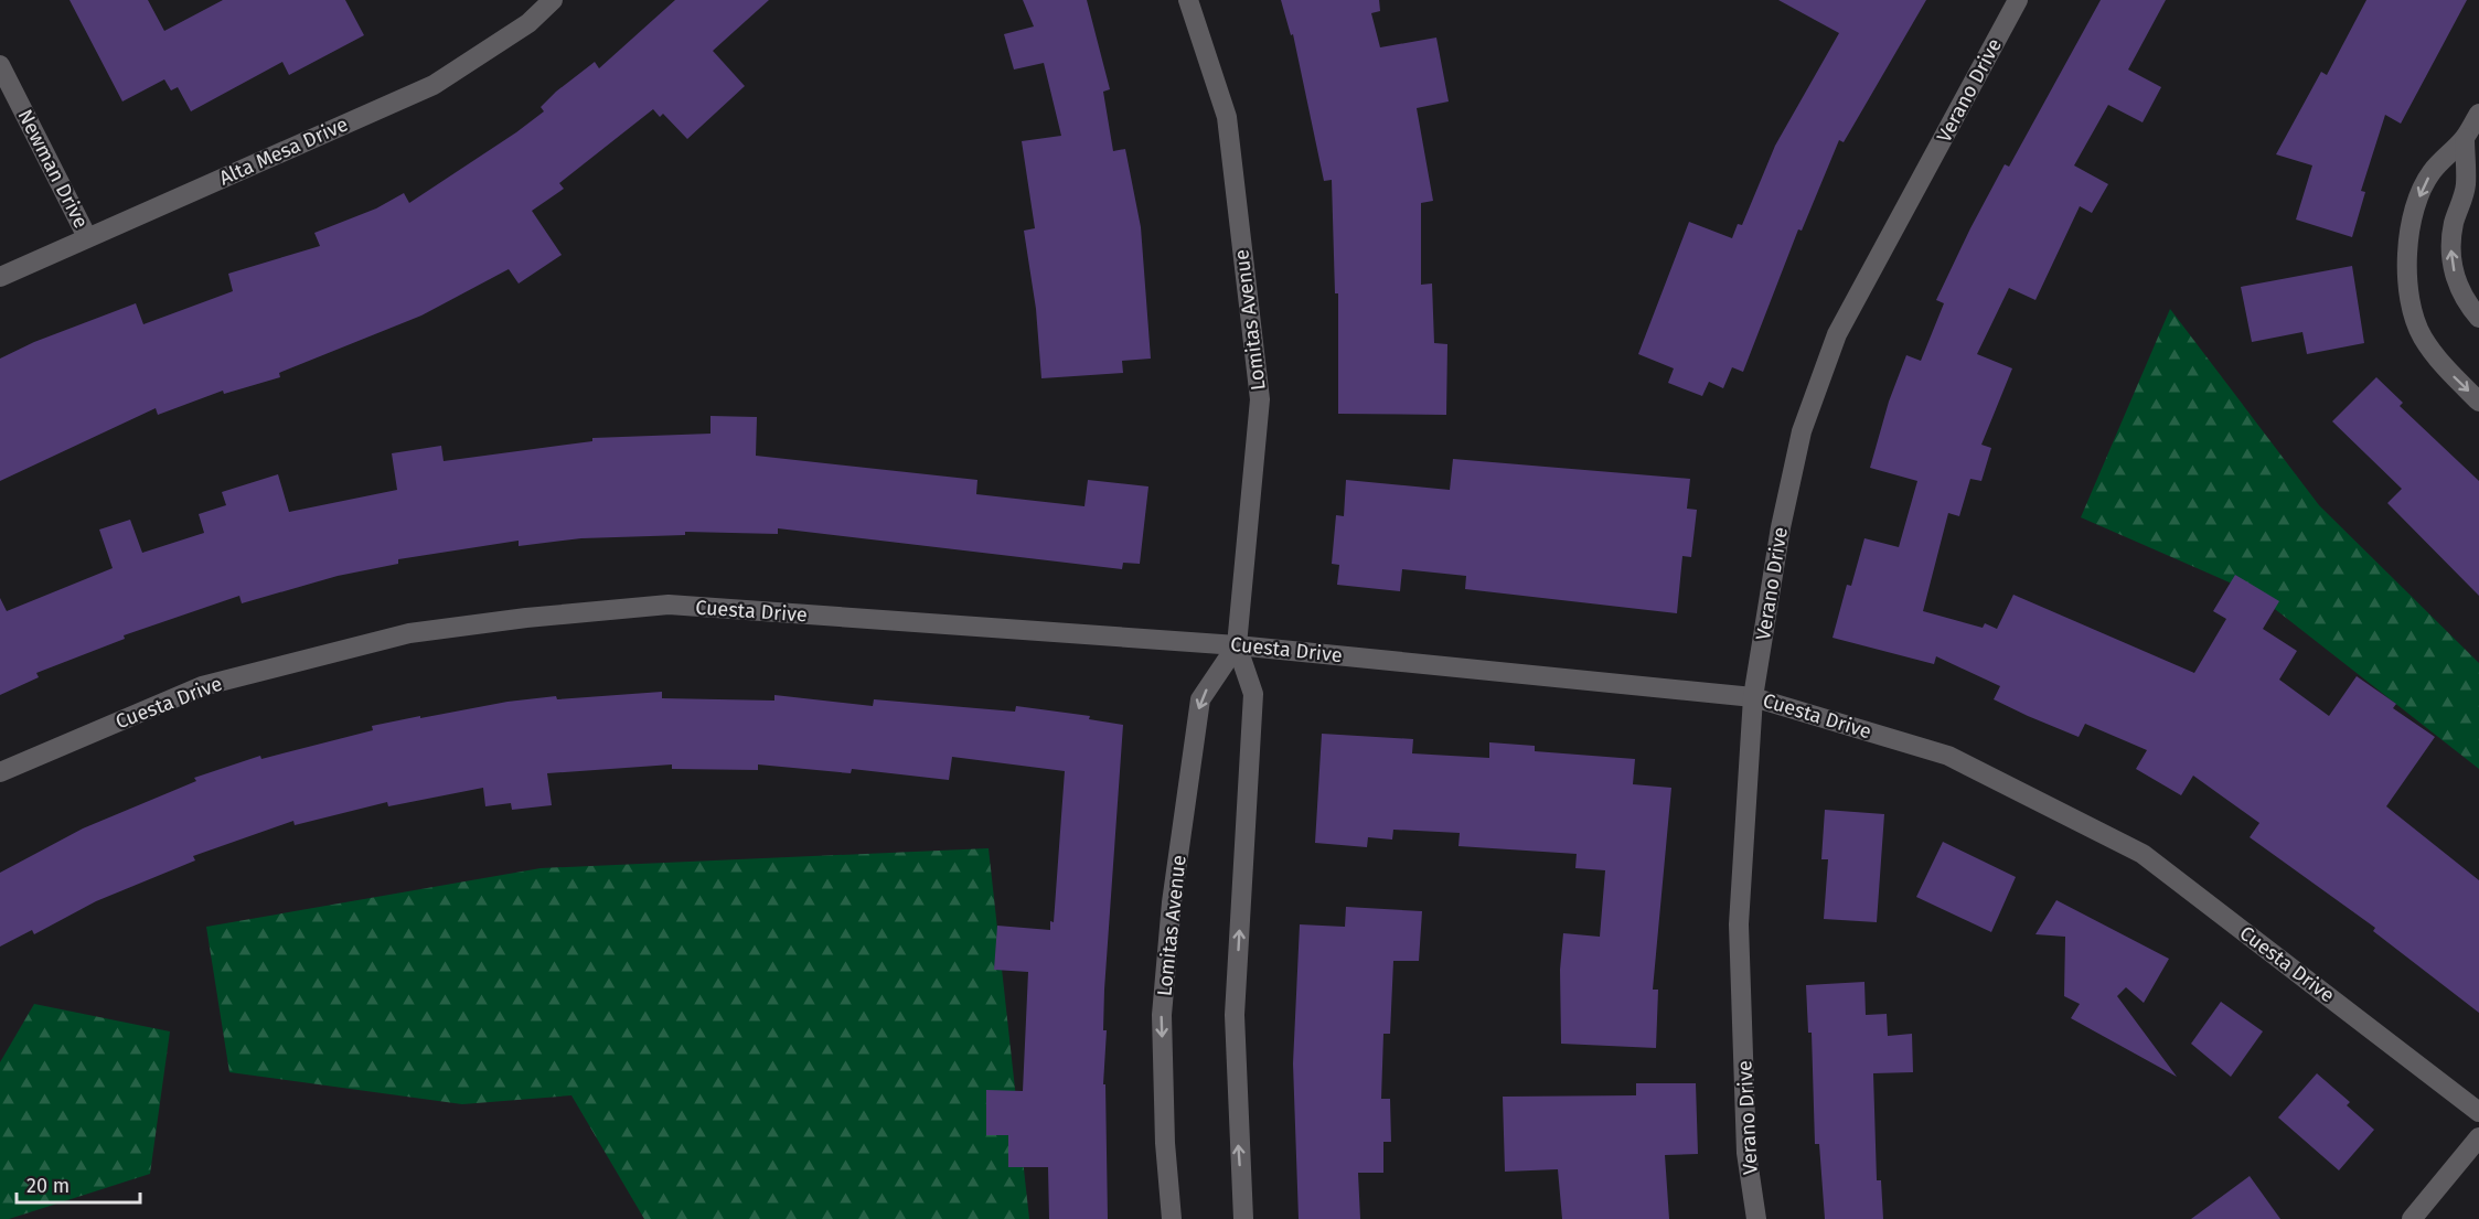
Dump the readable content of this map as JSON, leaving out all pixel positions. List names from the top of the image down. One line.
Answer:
{"streets":{"street":["Verano Drive","Alta Mesa Drive","Newman Drive","Lomitas Avenue","Cuesta Drive"]},"crossings":[["Verano Drive","Cuesta Drive"],["Alta Mesa Drive","Newman Drive"],["Lomitas Avenue","Cuesta Drive"]],"scale_bar":"20 m"}
